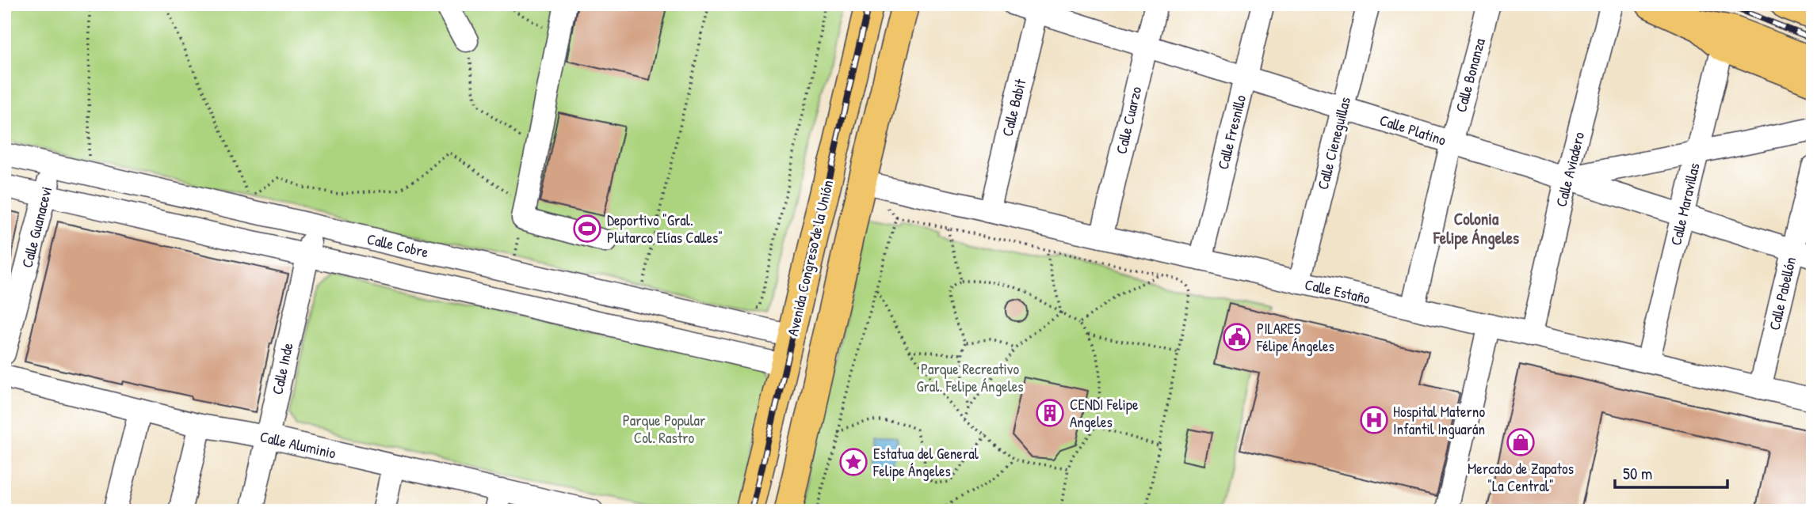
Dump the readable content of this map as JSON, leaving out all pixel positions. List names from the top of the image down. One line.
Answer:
{"streets":{"main road":["Avenida Congreso de la Unión"],"street":["Calle Bonanza","Calle Babit","Calle Cuarzo","Calle Platino","Calle Fresnillo","Calle Cieneguillas","Calle Aviadero","Calle Maravillas","Calle Guanacevi","Calle Cobre","Calle Estaño","Calle Pabellón","Calle Inde","Calle Aluminio"]},"crossings":[["Calle Bonanza","Calle Platino"],["Calle Bonanza","Calle Estaño"],["Calle Babit","Calle Platino"],["Calle Babit","Calle Estaño"],["Calle Cuarzo","Calle Platino"],["Calle Cuarzo","Calle Estaño"],["Calle Platino","Calle Fresnillo"],["Calle Platino","Calle Cieneguillas"],["Calle Platino","Calle Aviadero"],["Calle Platino","Calle Maravillas"],["Calle Platino","Calle Pabellón"],["Calle Fresnillo","Calle Estaño"],["Calle Cieneguillas","Calle Estaño"],["Calle Aviadero","Calle Estaño"],["Calle Maravillas","Calle Estaño"],["Calle Guanacevi","Calle Cobre"],["Calle Cobre","Avenida Congreso de la Unión"],["Calle Cobre","Calle Inde"],["Calle Estaño","Calle Pabellón"],["Calle Inde","Calle Aluminio"]],"districts":["Colonia Felipe Ángeles"],"parks":["Parque Recreativo Gral. Felipe Ángeles","Parque Popular Col. Rastro"],"places":{"sports":["Deportivo \"Gral. Plutarco Elías Calles\""],"public building":["PILARES Félipe Ángeles"],"building":["CENDI Felipe Angeles"],"hospital":["Hospital Materno Infantil Inguarán"],"shop":["Mercado de Zapatos \"La Central\""],"place":["Estatua del General Felipe Ángeles"]},"scale_bar":"50 m"}
